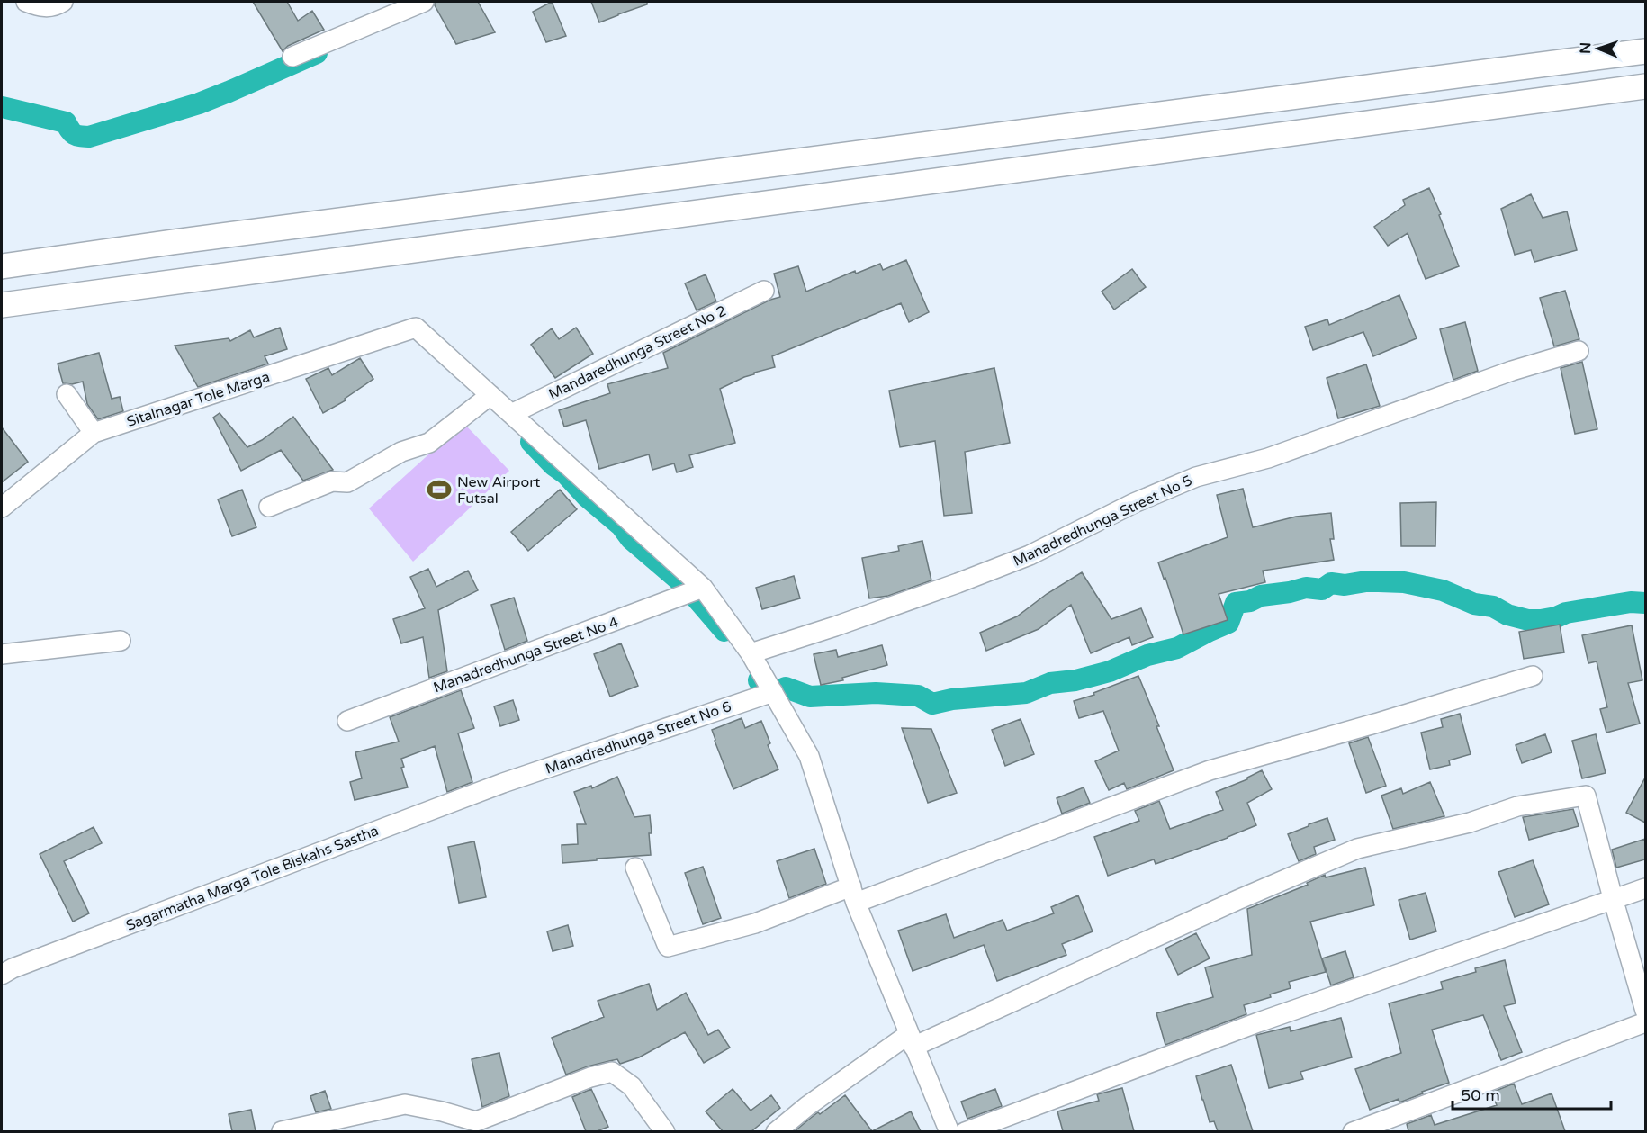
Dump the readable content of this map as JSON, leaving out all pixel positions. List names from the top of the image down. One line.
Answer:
{"streets":{"street":["Mandaredhunga Street No 2","Sitalnagar Tole Marga","Manadredhunga Street No 5","Manadredhunga Street No 4","Manadredhunga Street No 6","Sagarmatha Marga Tole Biskahs Sastha"]},"crossings":[["Manadredhunga Street No 6","Sagarmatha Marga Tole Biskahs Sastha"]],"places":{"sports":["New Airport Futsal"]},"scale_bar":"50 m","north":"left"}
